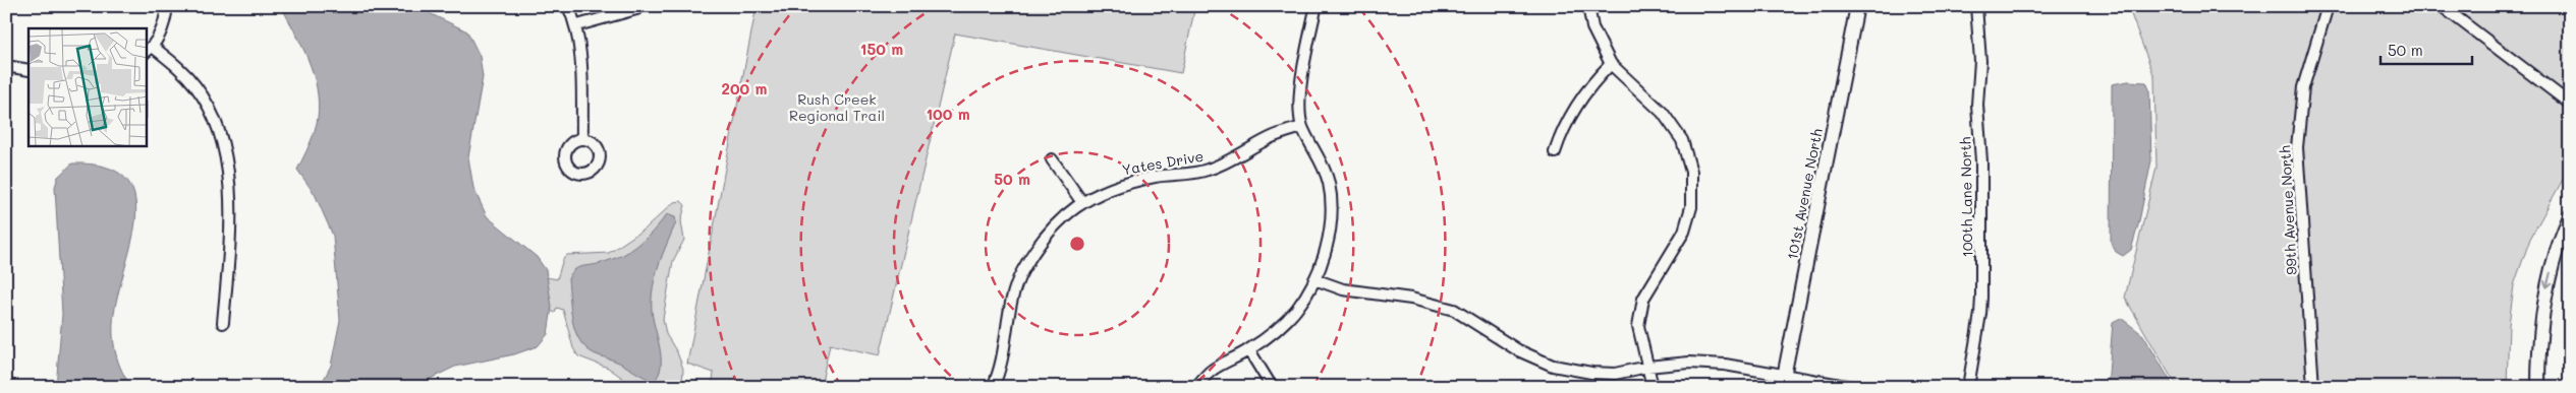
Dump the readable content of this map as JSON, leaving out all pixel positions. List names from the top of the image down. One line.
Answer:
{"streets":{"street":["Yates Drive","101st Avenue North","100th Lane North","99th Avenue North"]},"parks":["Rush Creek Regional Trail"],"scale_bar":"50 m","rings":["150 m","200 m","100 m","50 m"]}
